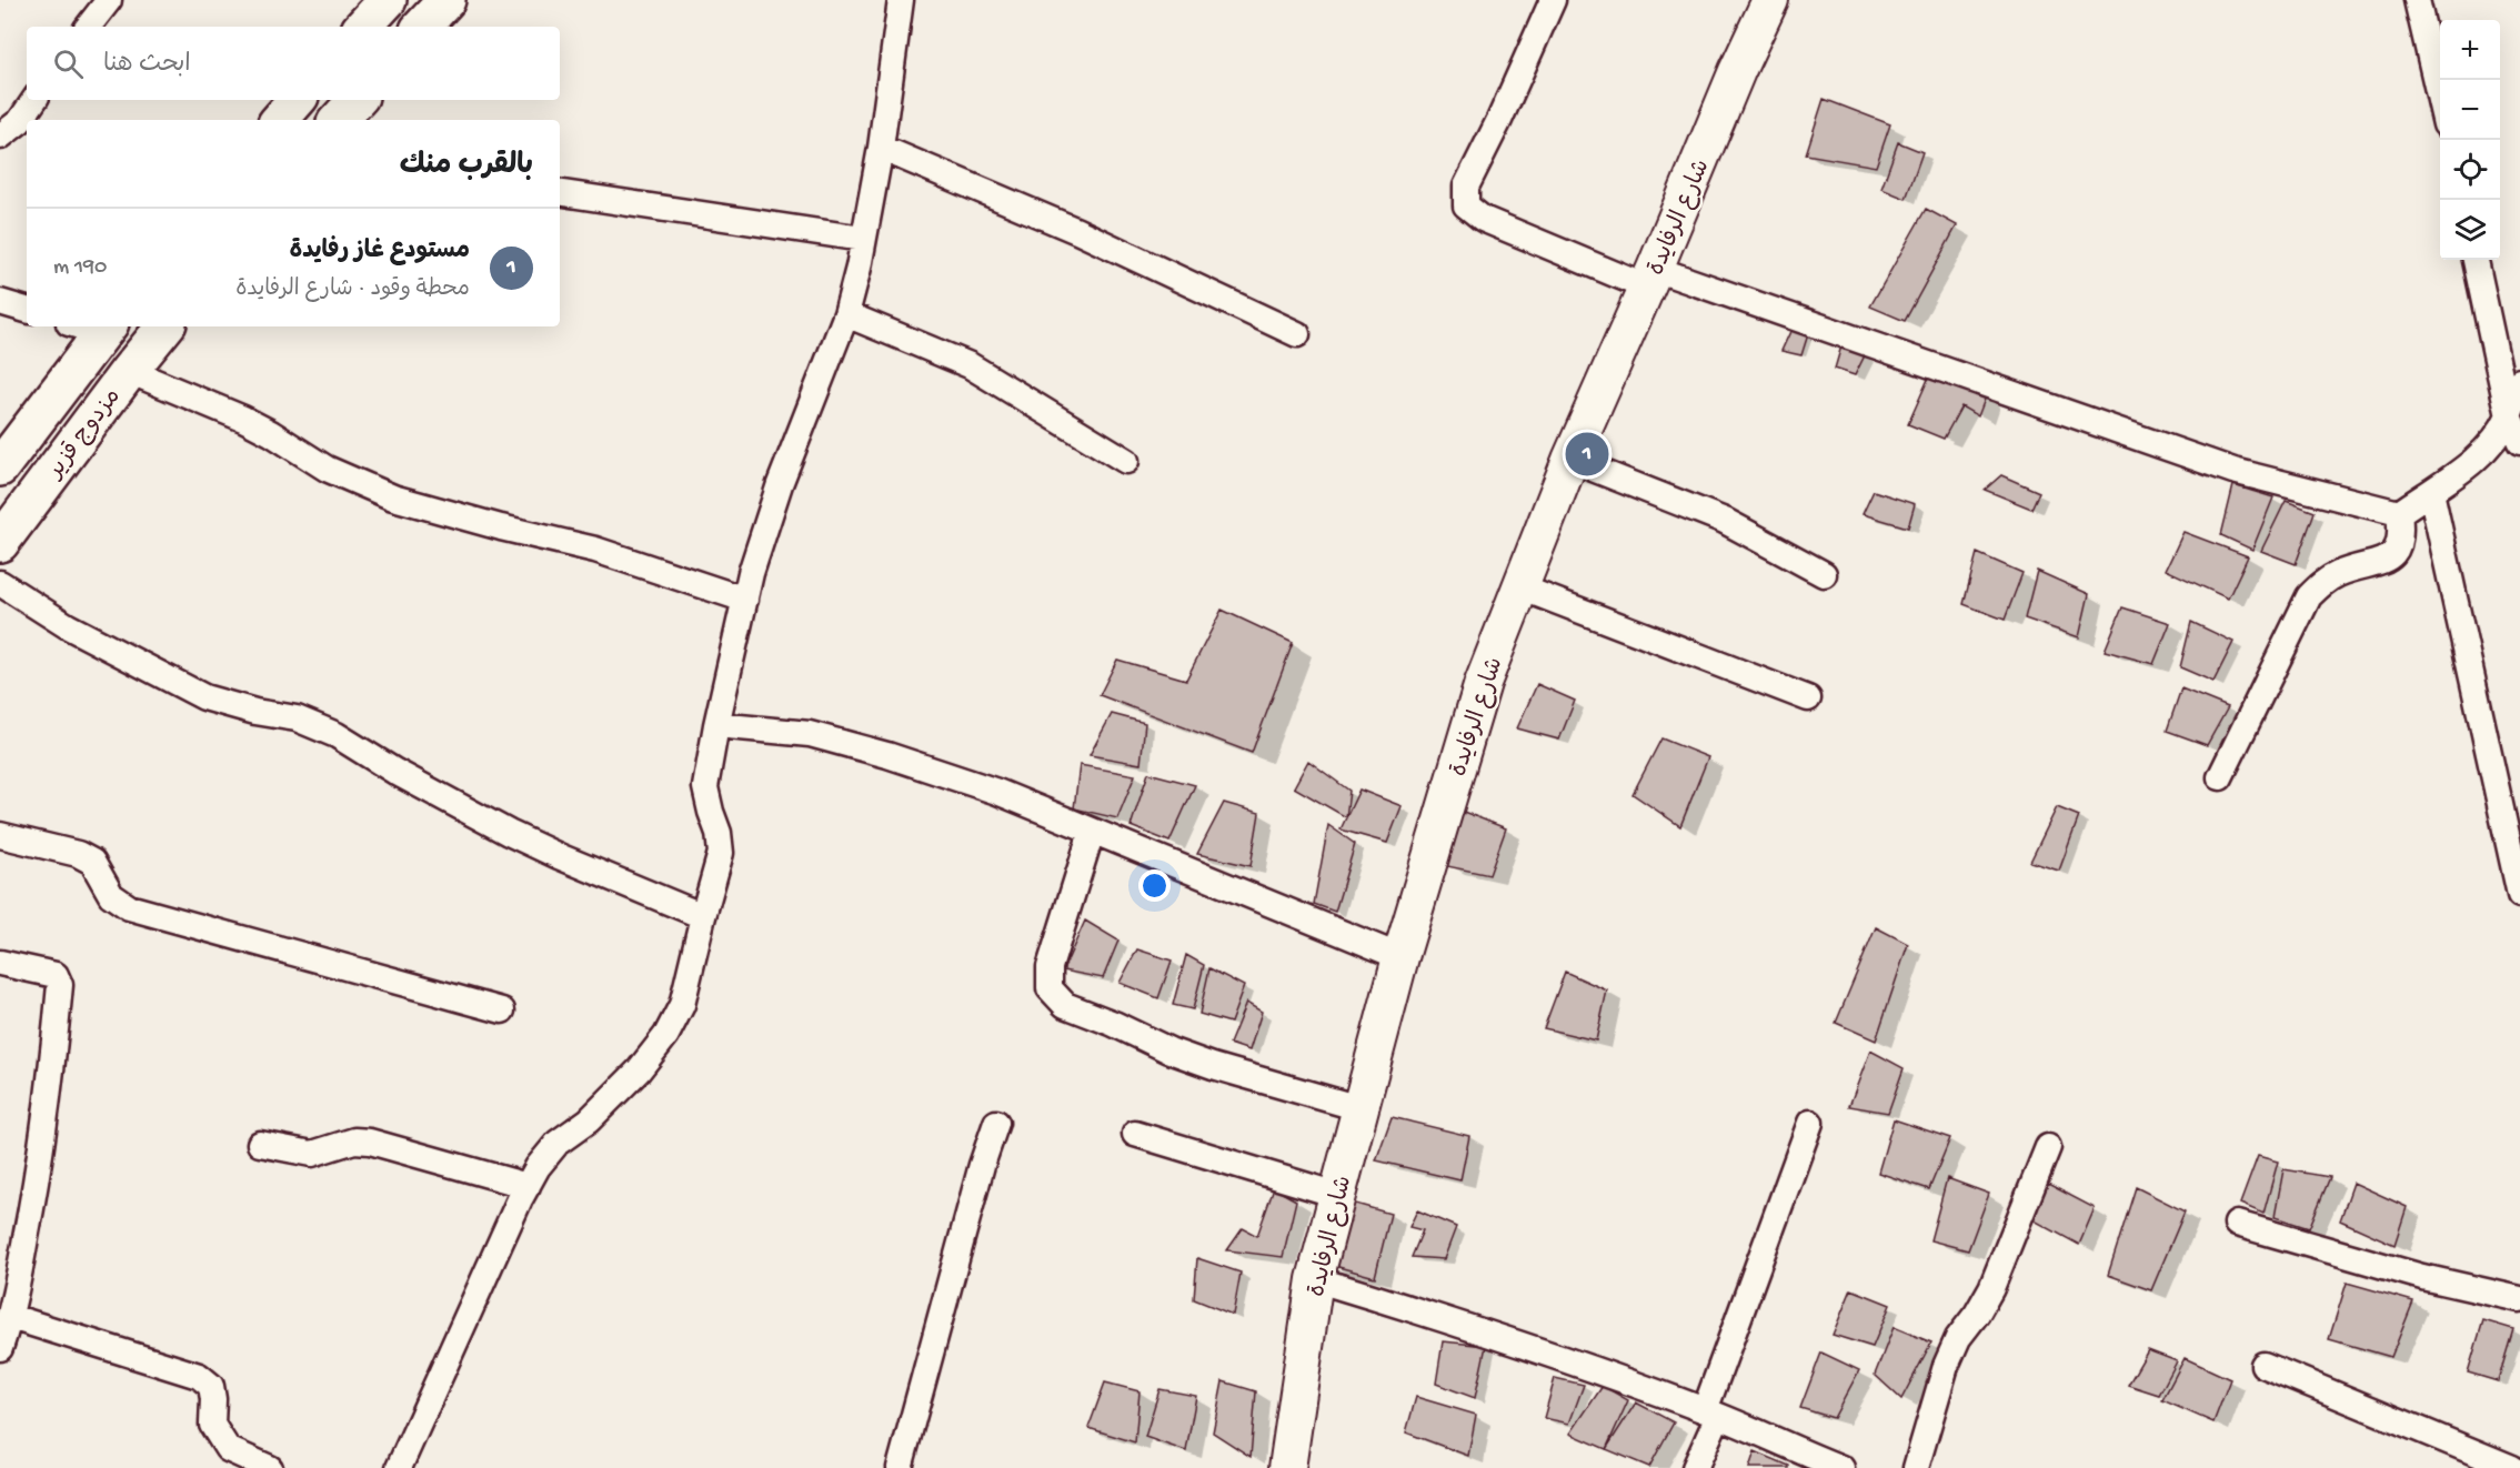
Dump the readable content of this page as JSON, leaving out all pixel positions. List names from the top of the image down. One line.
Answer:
{"streets":{"main road":["مزدوج قزير"],"street":["شارع الرفايدة"]},"page":{"map_buttons":["+","−"],"search":"ابحث هنا","heading":"بالقرب منك","list":[{"mark":"1","name":"مستودع غاز رفايدة","note":"محطة وقود · شارع الرفايدة","value":"190 m"}],"pins":"1"}}
